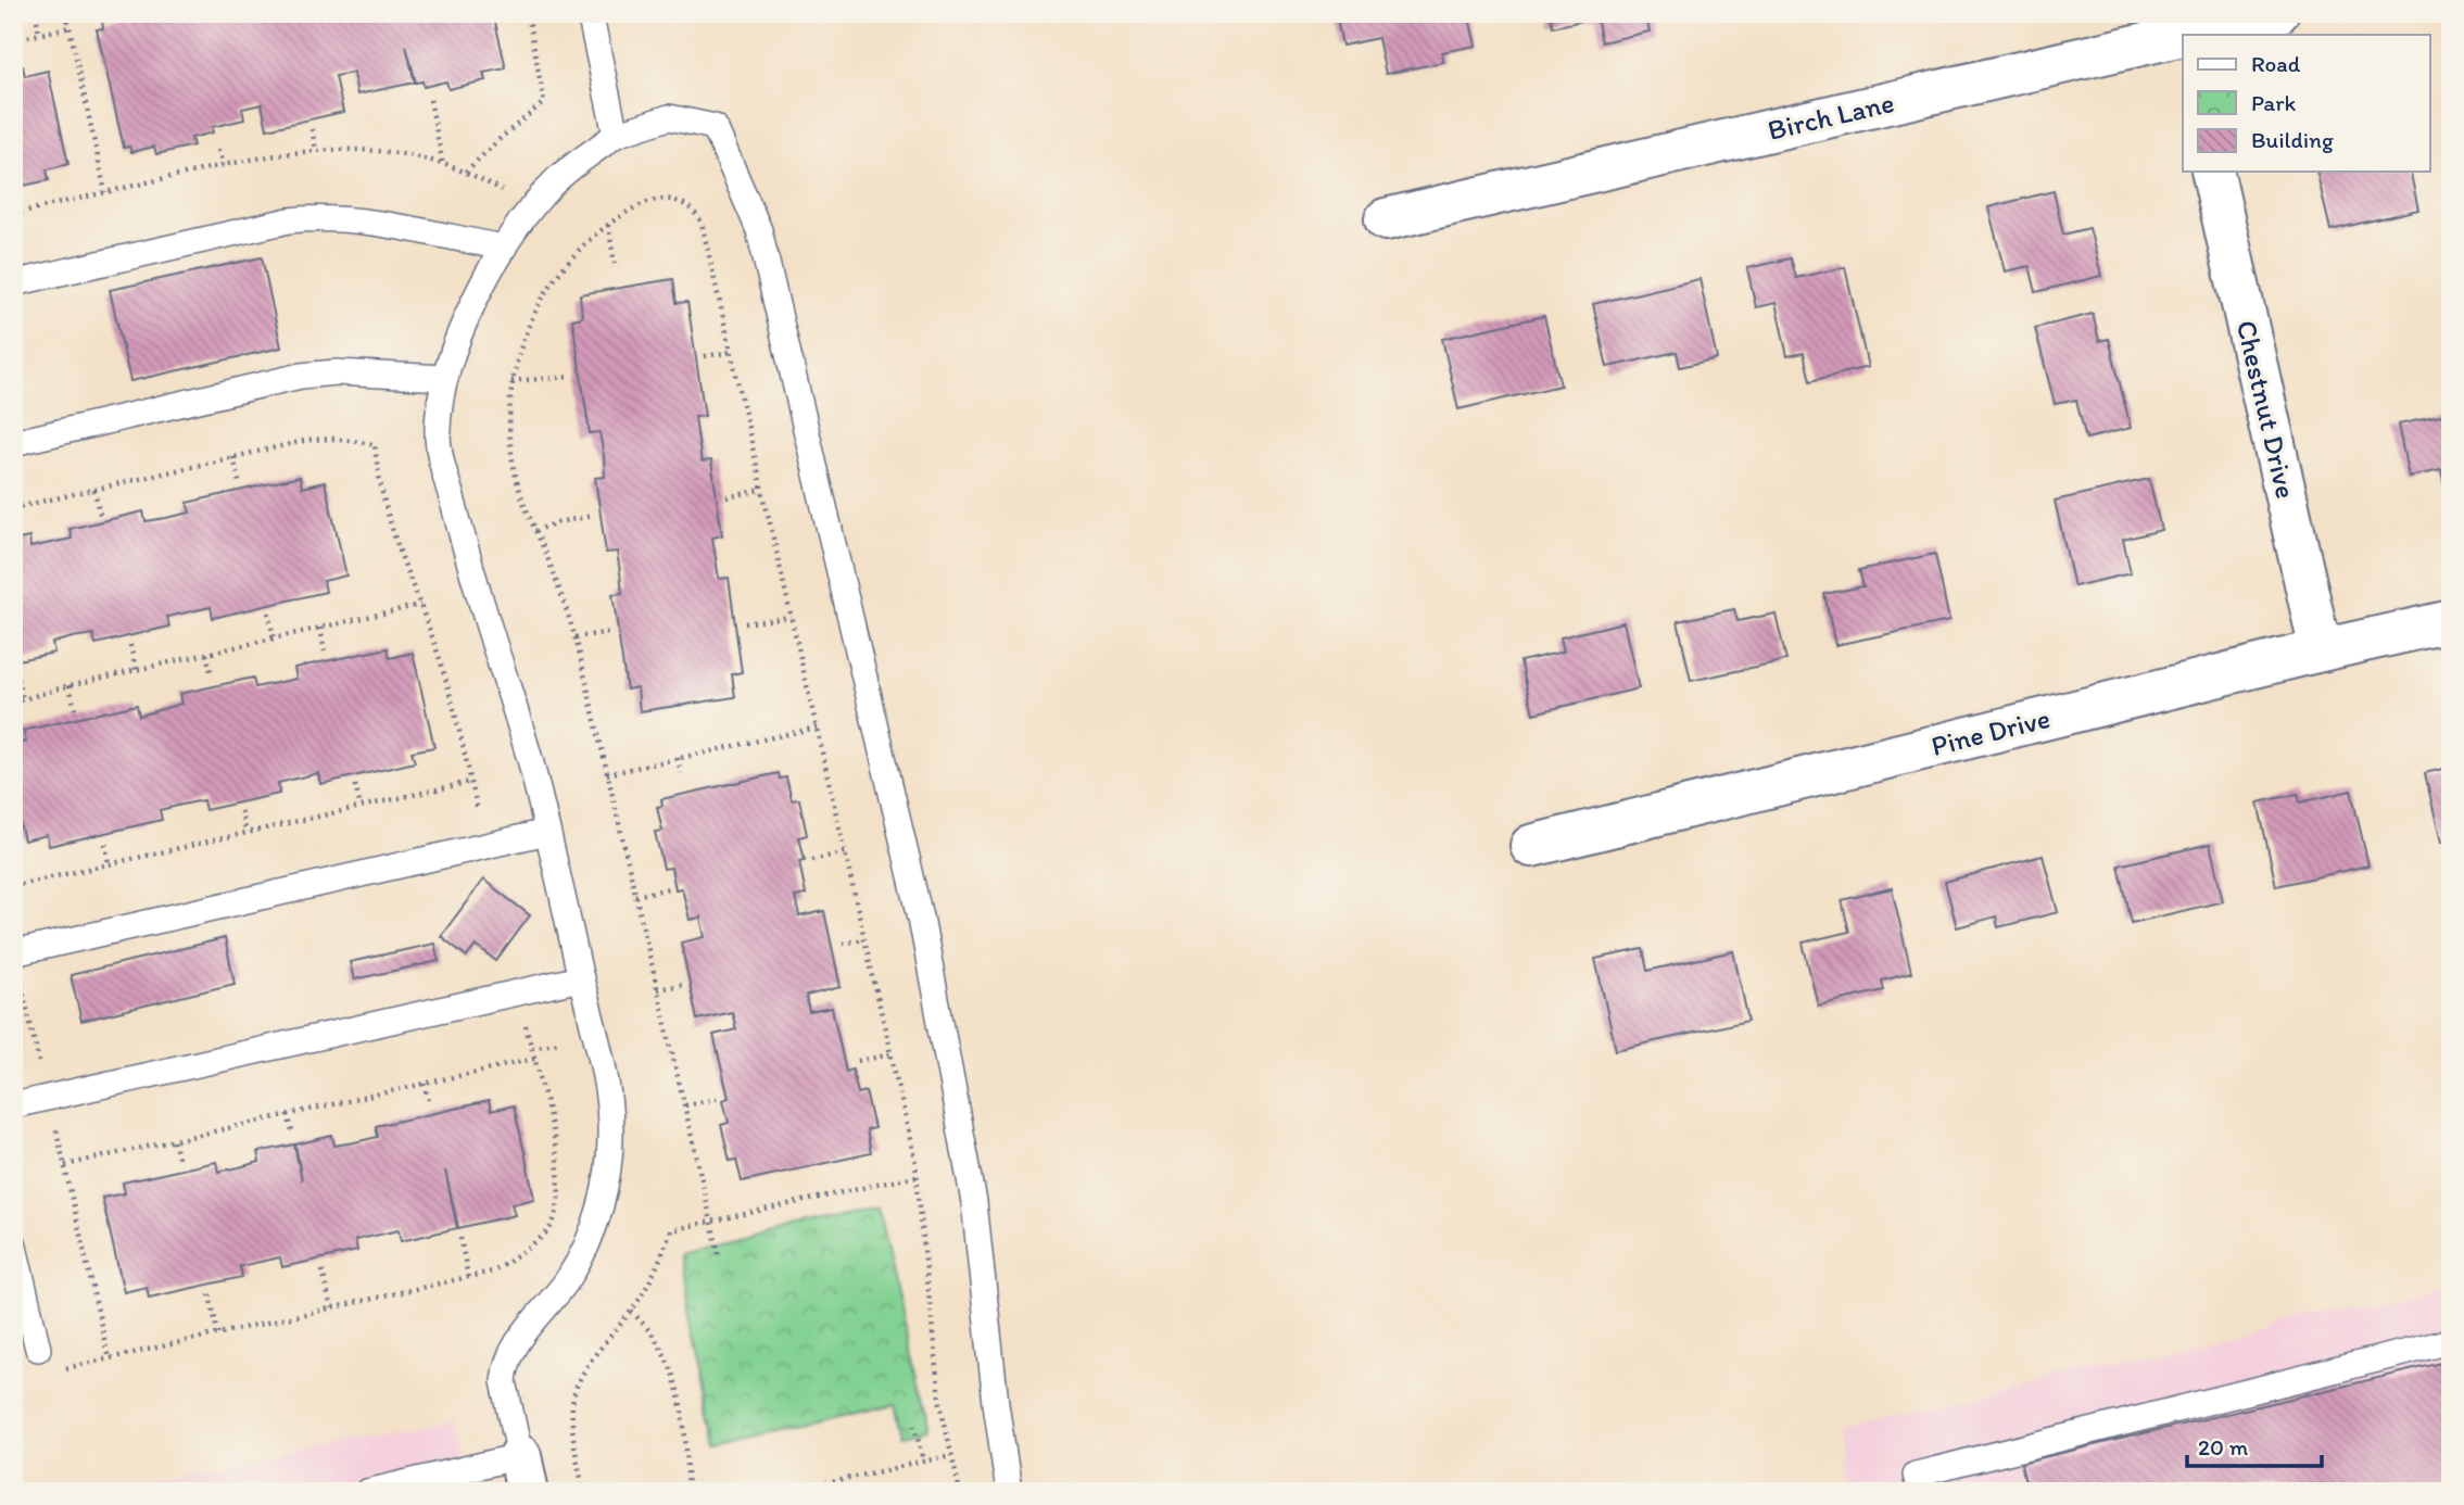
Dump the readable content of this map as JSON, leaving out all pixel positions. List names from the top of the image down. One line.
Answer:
{"streets":{"street":["Birch Lane","Chestnut Drive","Pine Drive"]},"crossings":[["Chestnut Drive","Pine Drive"]],"legend":["Road","Park","Building"],"scale_bar":"20 m"}
